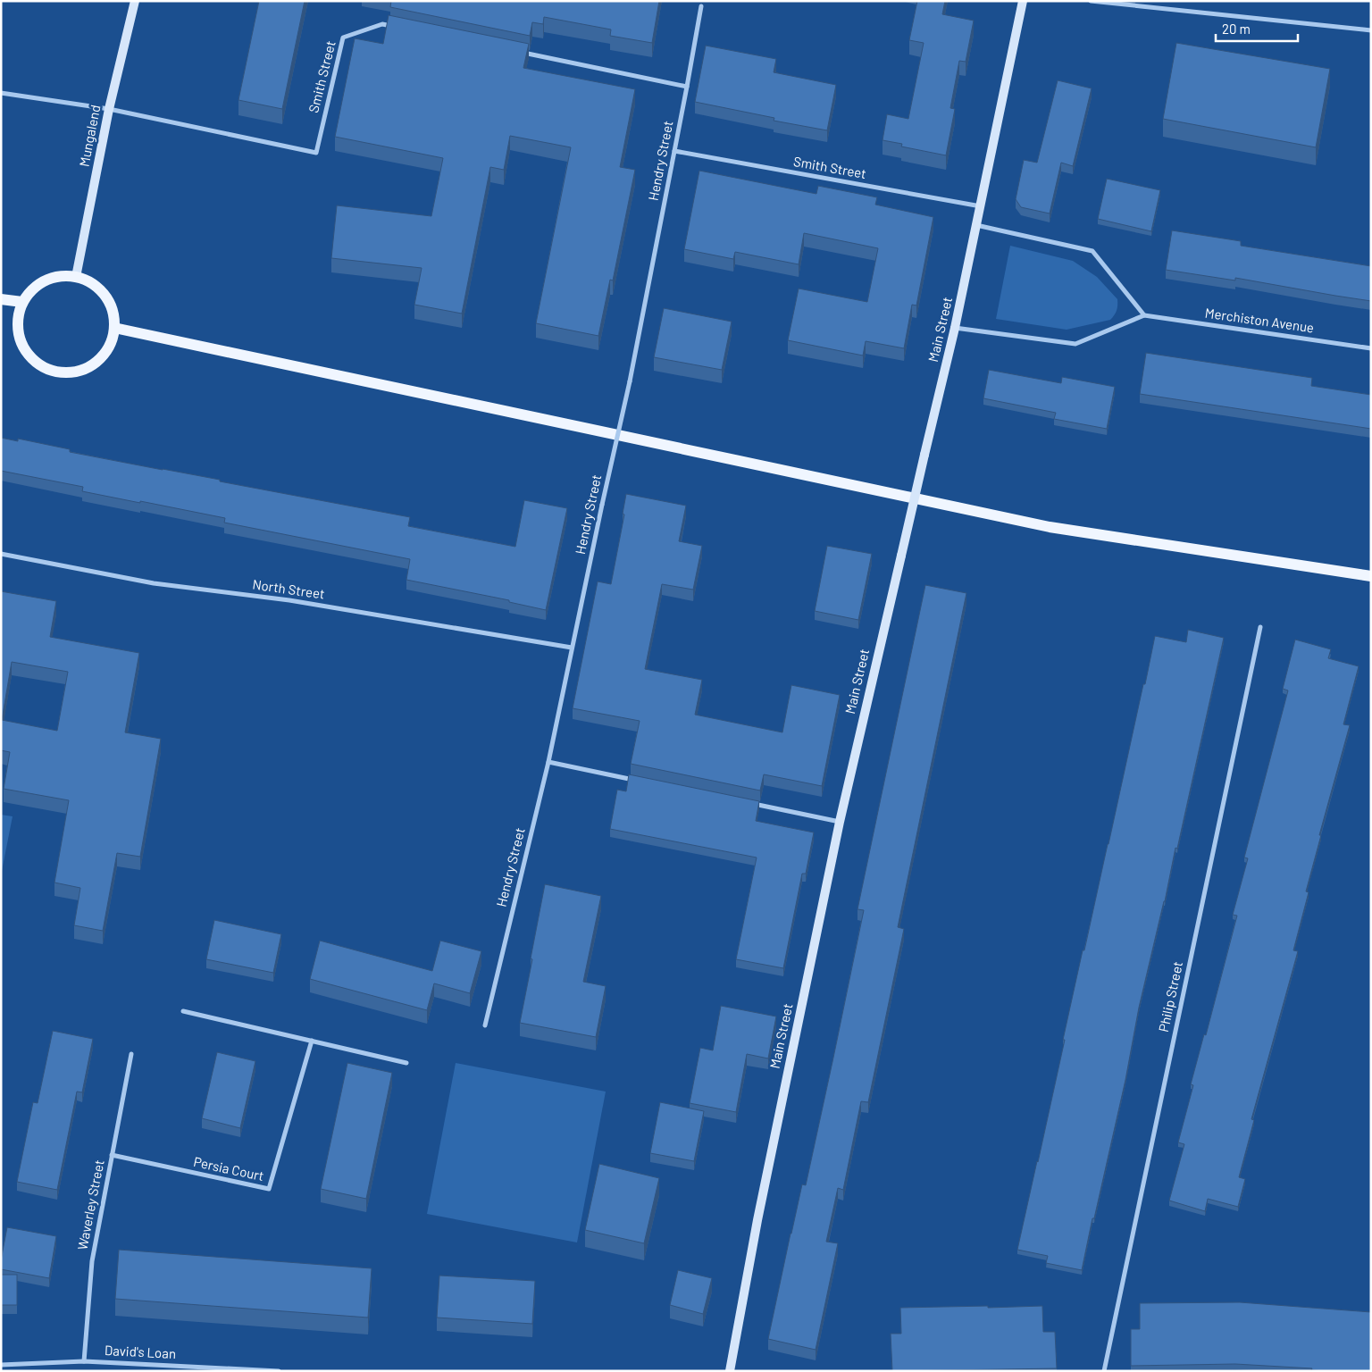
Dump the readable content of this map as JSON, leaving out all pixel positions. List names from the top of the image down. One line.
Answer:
{"streets":{"main road":["Mungalend","Main Street"],"street":["Smith Street","Hendry Street","Merchiston Avenue","North Street","Philip Street","Persia Court","Waverley Street","David's Loan"]},"crossings":[["Smith Street","Mungalend"],["Smith Street","Hendry Street"],["Smith Street","Main Street"],["Hendry Street","North Street"],["Persia Court","Waverley Street"],["Waverley Street","David's Loan"]],"scale_bar":"20 m"}
